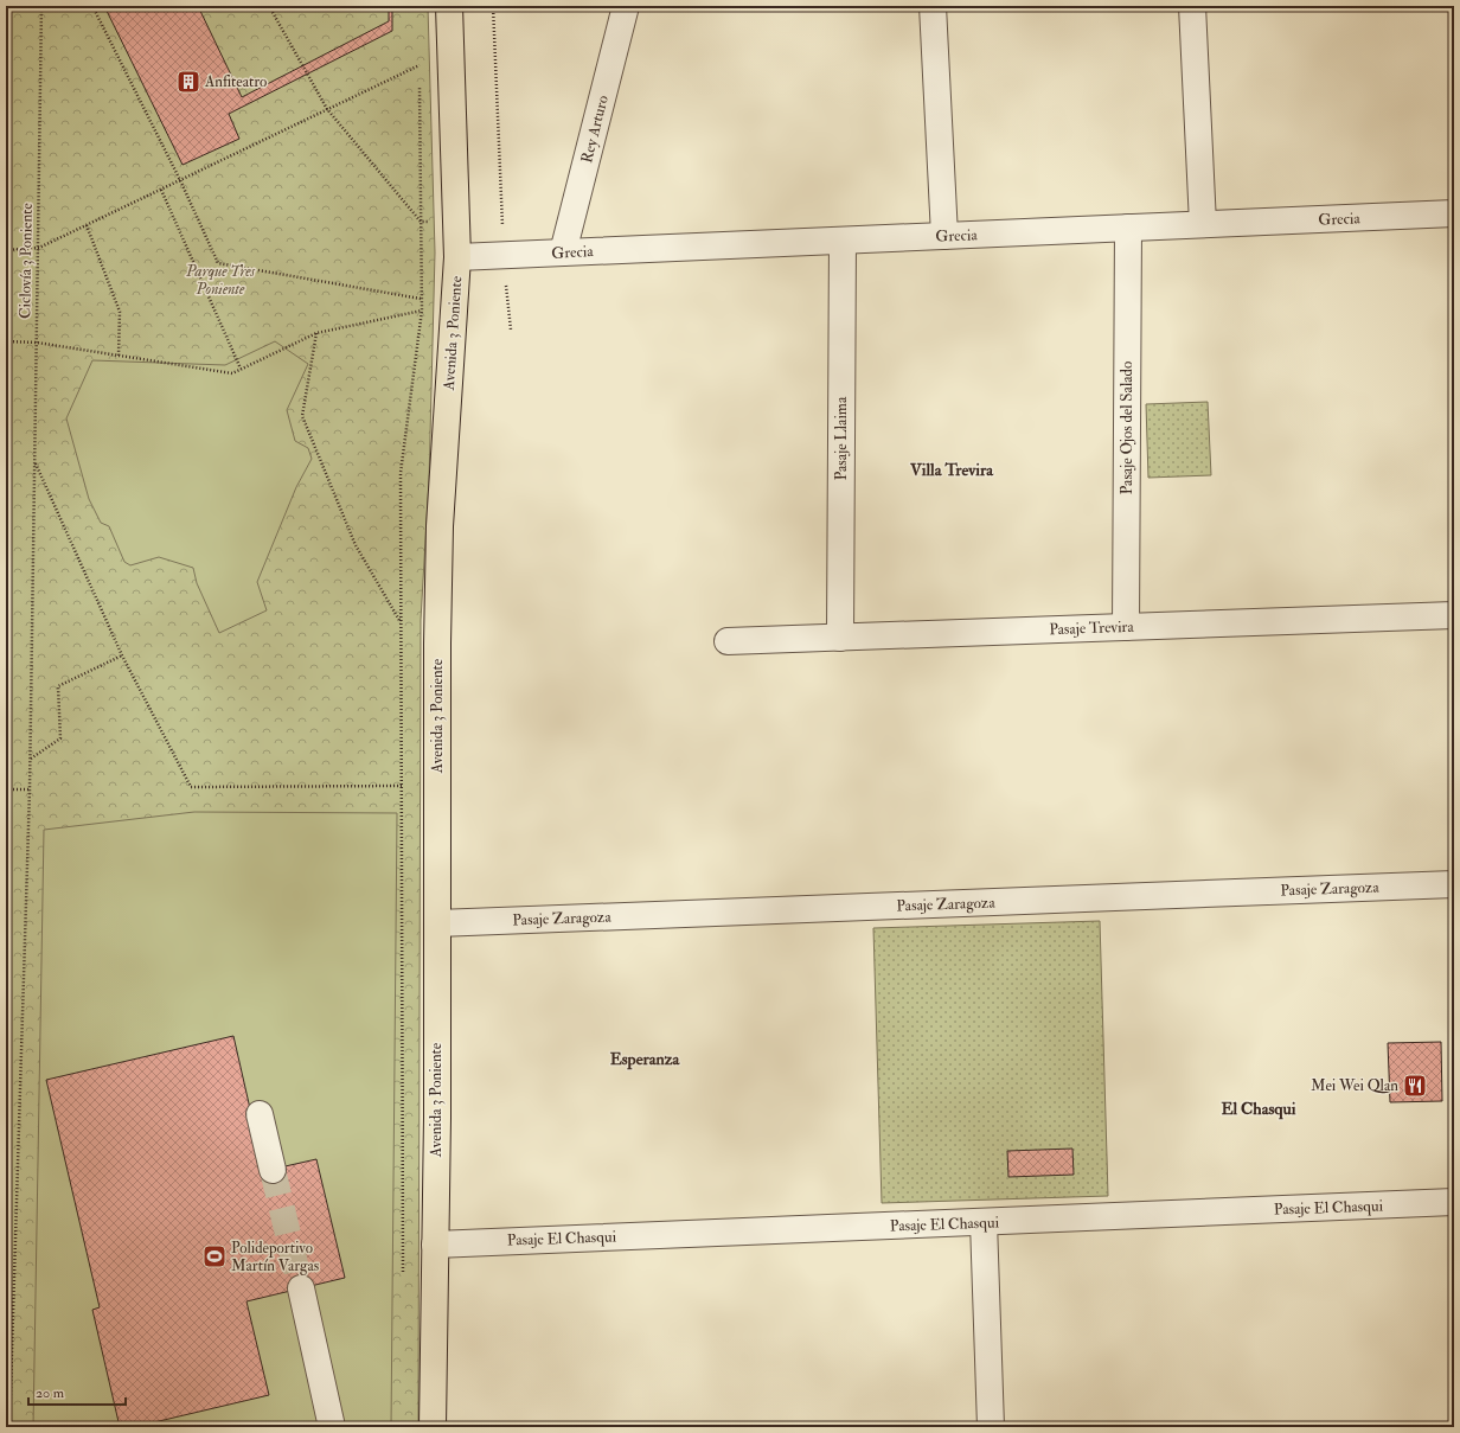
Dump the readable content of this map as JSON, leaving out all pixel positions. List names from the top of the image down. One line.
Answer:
{"streets":{"main road":["Avenida 3 Poniente"],"street":["Rey Arturo","Grecia","Pasaje Ojos del Salado","Pasaje Llaima","Pasaje Trevira","Pasaje Zaragoza","Pasaje El Chasqui"],"path":["Ciclovía 3 Poniente"]},"crossings":[["Rey Arturo","Grecia"],["Grecia","Avenida 3 Poniente"],["Grecia","Pasaje Ojos del Salado"],["Grecia","Pasaje Llaima"],["Avenida 3 Poniente","Pasaje Zaragoza"],["Avenida 3 Poniente","Pasaje El Chasqui"],["Pasaje Ojos del Salado","Pasaje Trevira"],["Pasaje Llaima","Pasaje Trevira"]],"districts":["Villa Trevira","Esperanza","El Chasqui"],"parks":["Parque Tres Poniente"],"places":{"building":["Anfiteatro"],"restaurant":["Mei Wei Qlan"],"sports":["Polideportivo Martín Vargas"]},"scale_bar":"20 m"}
